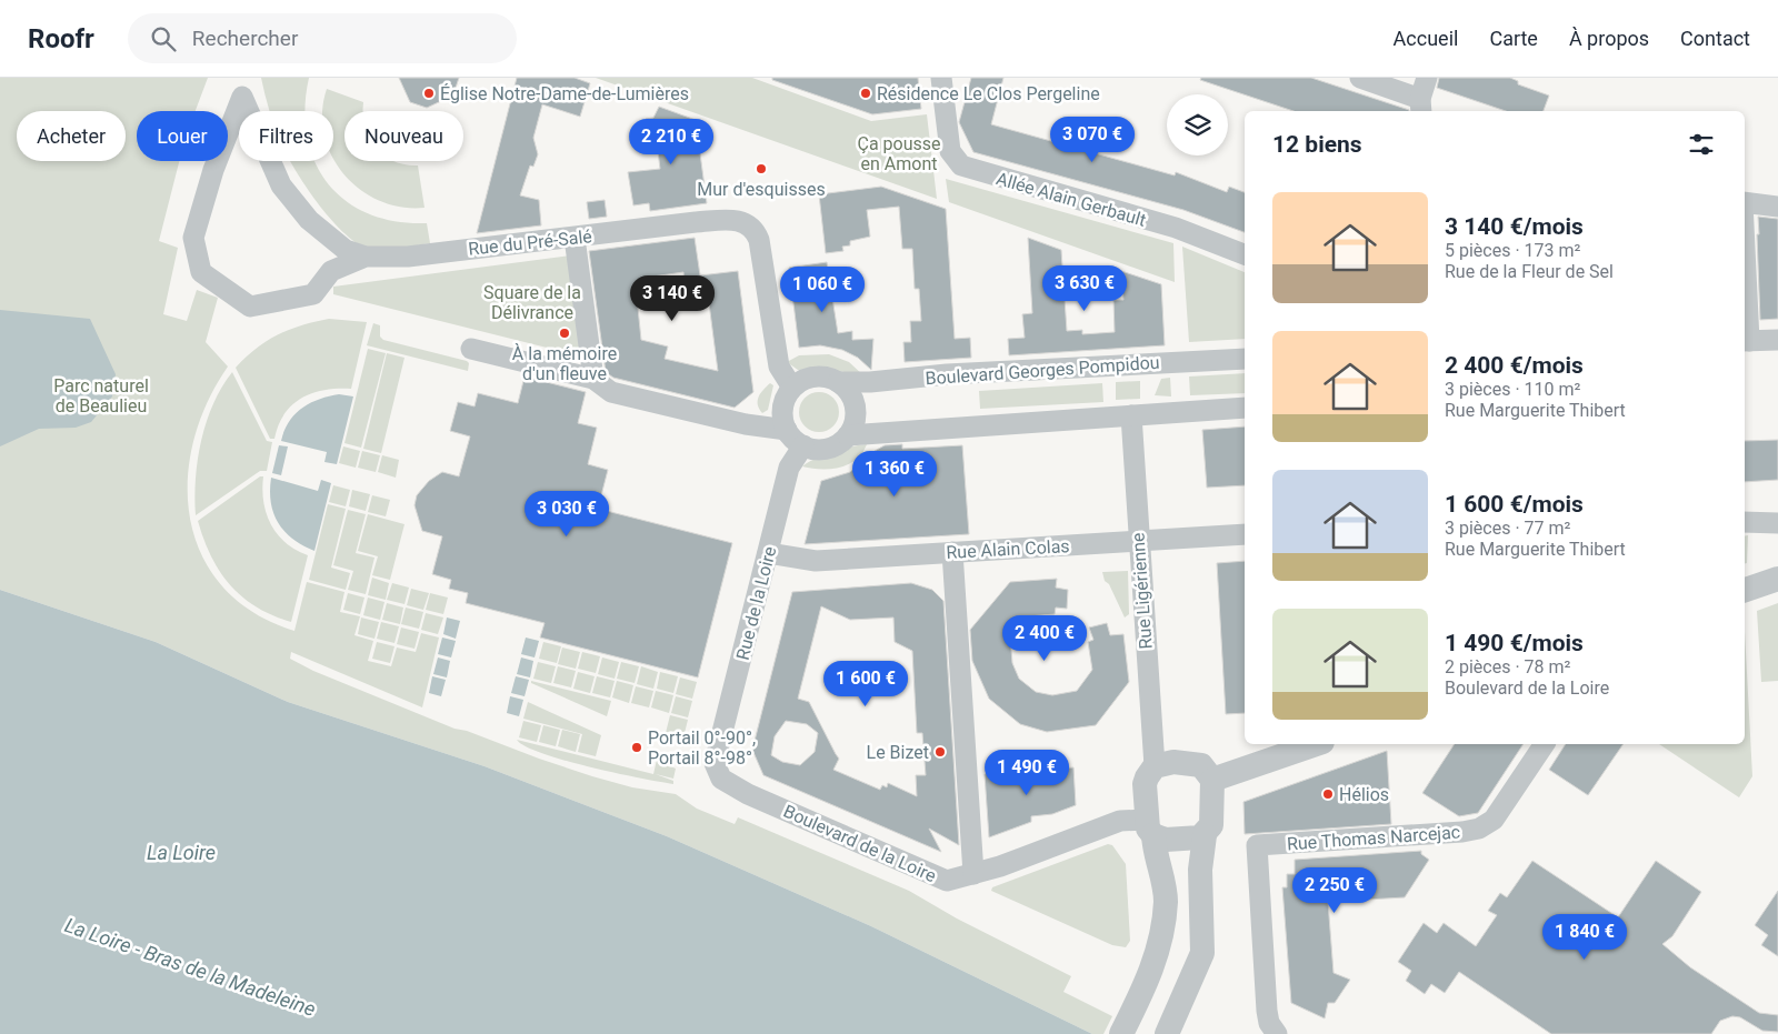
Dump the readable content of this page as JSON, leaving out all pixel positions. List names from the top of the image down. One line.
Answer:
{"streets":{"street":["Allée Alain Gerbault","Rue du Pré-Salé","Boulevard Georges Pompidou","Rue Alain Colas","Rue Ligérienne","Rue de la Loire","Rue Thomas Narcejac","Boulevard de la Loire"]},"crossings":[["Rue du Pré-Salé","Boulevard Georges Pompidou"],["Rue du Pré-Salé","Rue de la Loire"],["Boulevard Georges Pompidou","Rue de la Loire"],["Rue Alain Colas","Rue Ligérienne"],["Rue Alain Colas","Rue de la Loire"],["Rue Ligérienne","Boulevard de la Loire"],["Rue de la Loire","Boulevard de la Loire"]],"water":["La Loire","La Loire - Bras de la Madeleine"],"parks":["Ça pousse en Amont","Square de la Délivrance","Parc naturel de Beaulieu"],"places":["Église Notre-Dame-de-Lumières","Résidence Le Clos Pergeline","Mur d'esquisses","À la mémoire d'un fleuve","Portail 0°-90°, Portail 8°-98°","Le Bizet","Hélios"],"page":{"header":"Roofr","search":"Rechercher","nav":["Accueil","Carte","À propos","Contact"],"chip":["Acheter","Louer","Filtres","Nouveau"],"heading":"12 biens","price":["3 070 €","2 210 €","3 630 €","1 060 €","3 140 €","1 360 €","3 030 €","2 400 €","1 600 €","1 490 €","2 250 €","1 840 €"],"list":[{"name":"3 140 €/mois","note":"5 pièces · 173 m² · Rue de la Fleur de Sel"},{"name":"2 400 €/mois","note":"3 pièces · 110 m² · Rue Marguerite Thibert"},{"name":"1 600 €/mois","note":"3 pièces · 77 m² · Rue Marguerite Thibert"},{"name":"1 490 €/mois","note":"2 pièces · 78 m² · Boulevard de la Loire"}]}}
